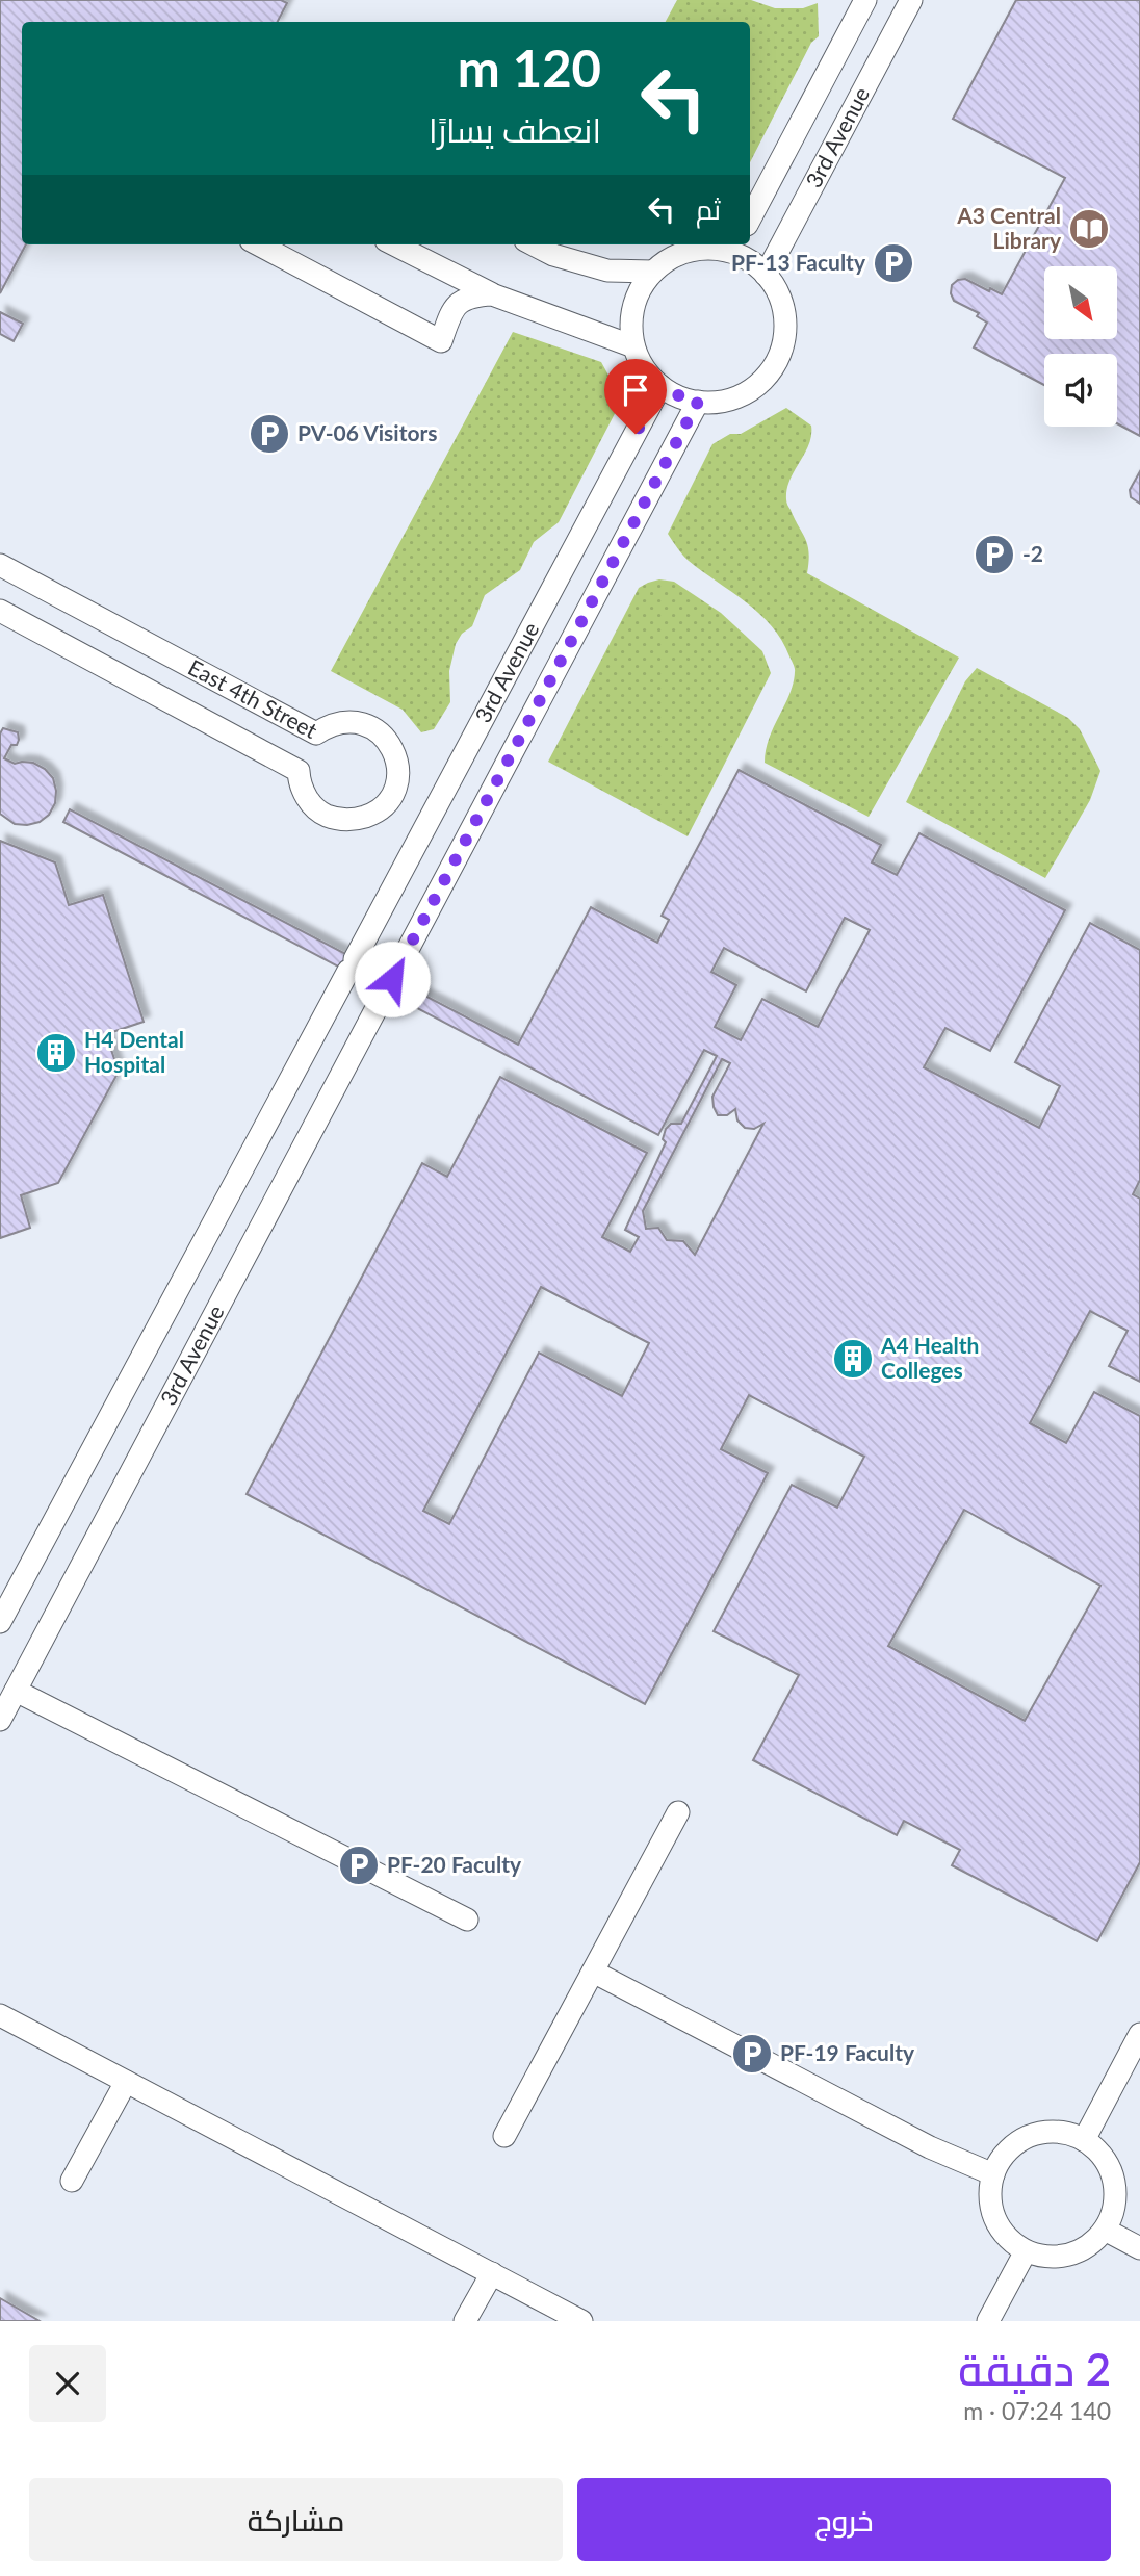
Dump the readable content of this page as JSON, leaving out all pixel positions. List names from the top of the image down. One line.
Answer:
{"streets":{"lane":["3rd Avenue","East 4th Street"]},"places":{"library":["A3 Central Library"],"parking":["PF-13 Faculty","PV-06 Visitors","-2","PF-20 Faculty","PF-19 Faculty"],"building":["H4 Dental Hospital","A4 Health Colleges"]},"north":"bottom right","page":{"turn":["120 m","انعطف يسارًا"],"then":"ثم","heading":["2 دقيقة","140 m · 07:24"],"buttons":["خروج","مشاركة"]}}
